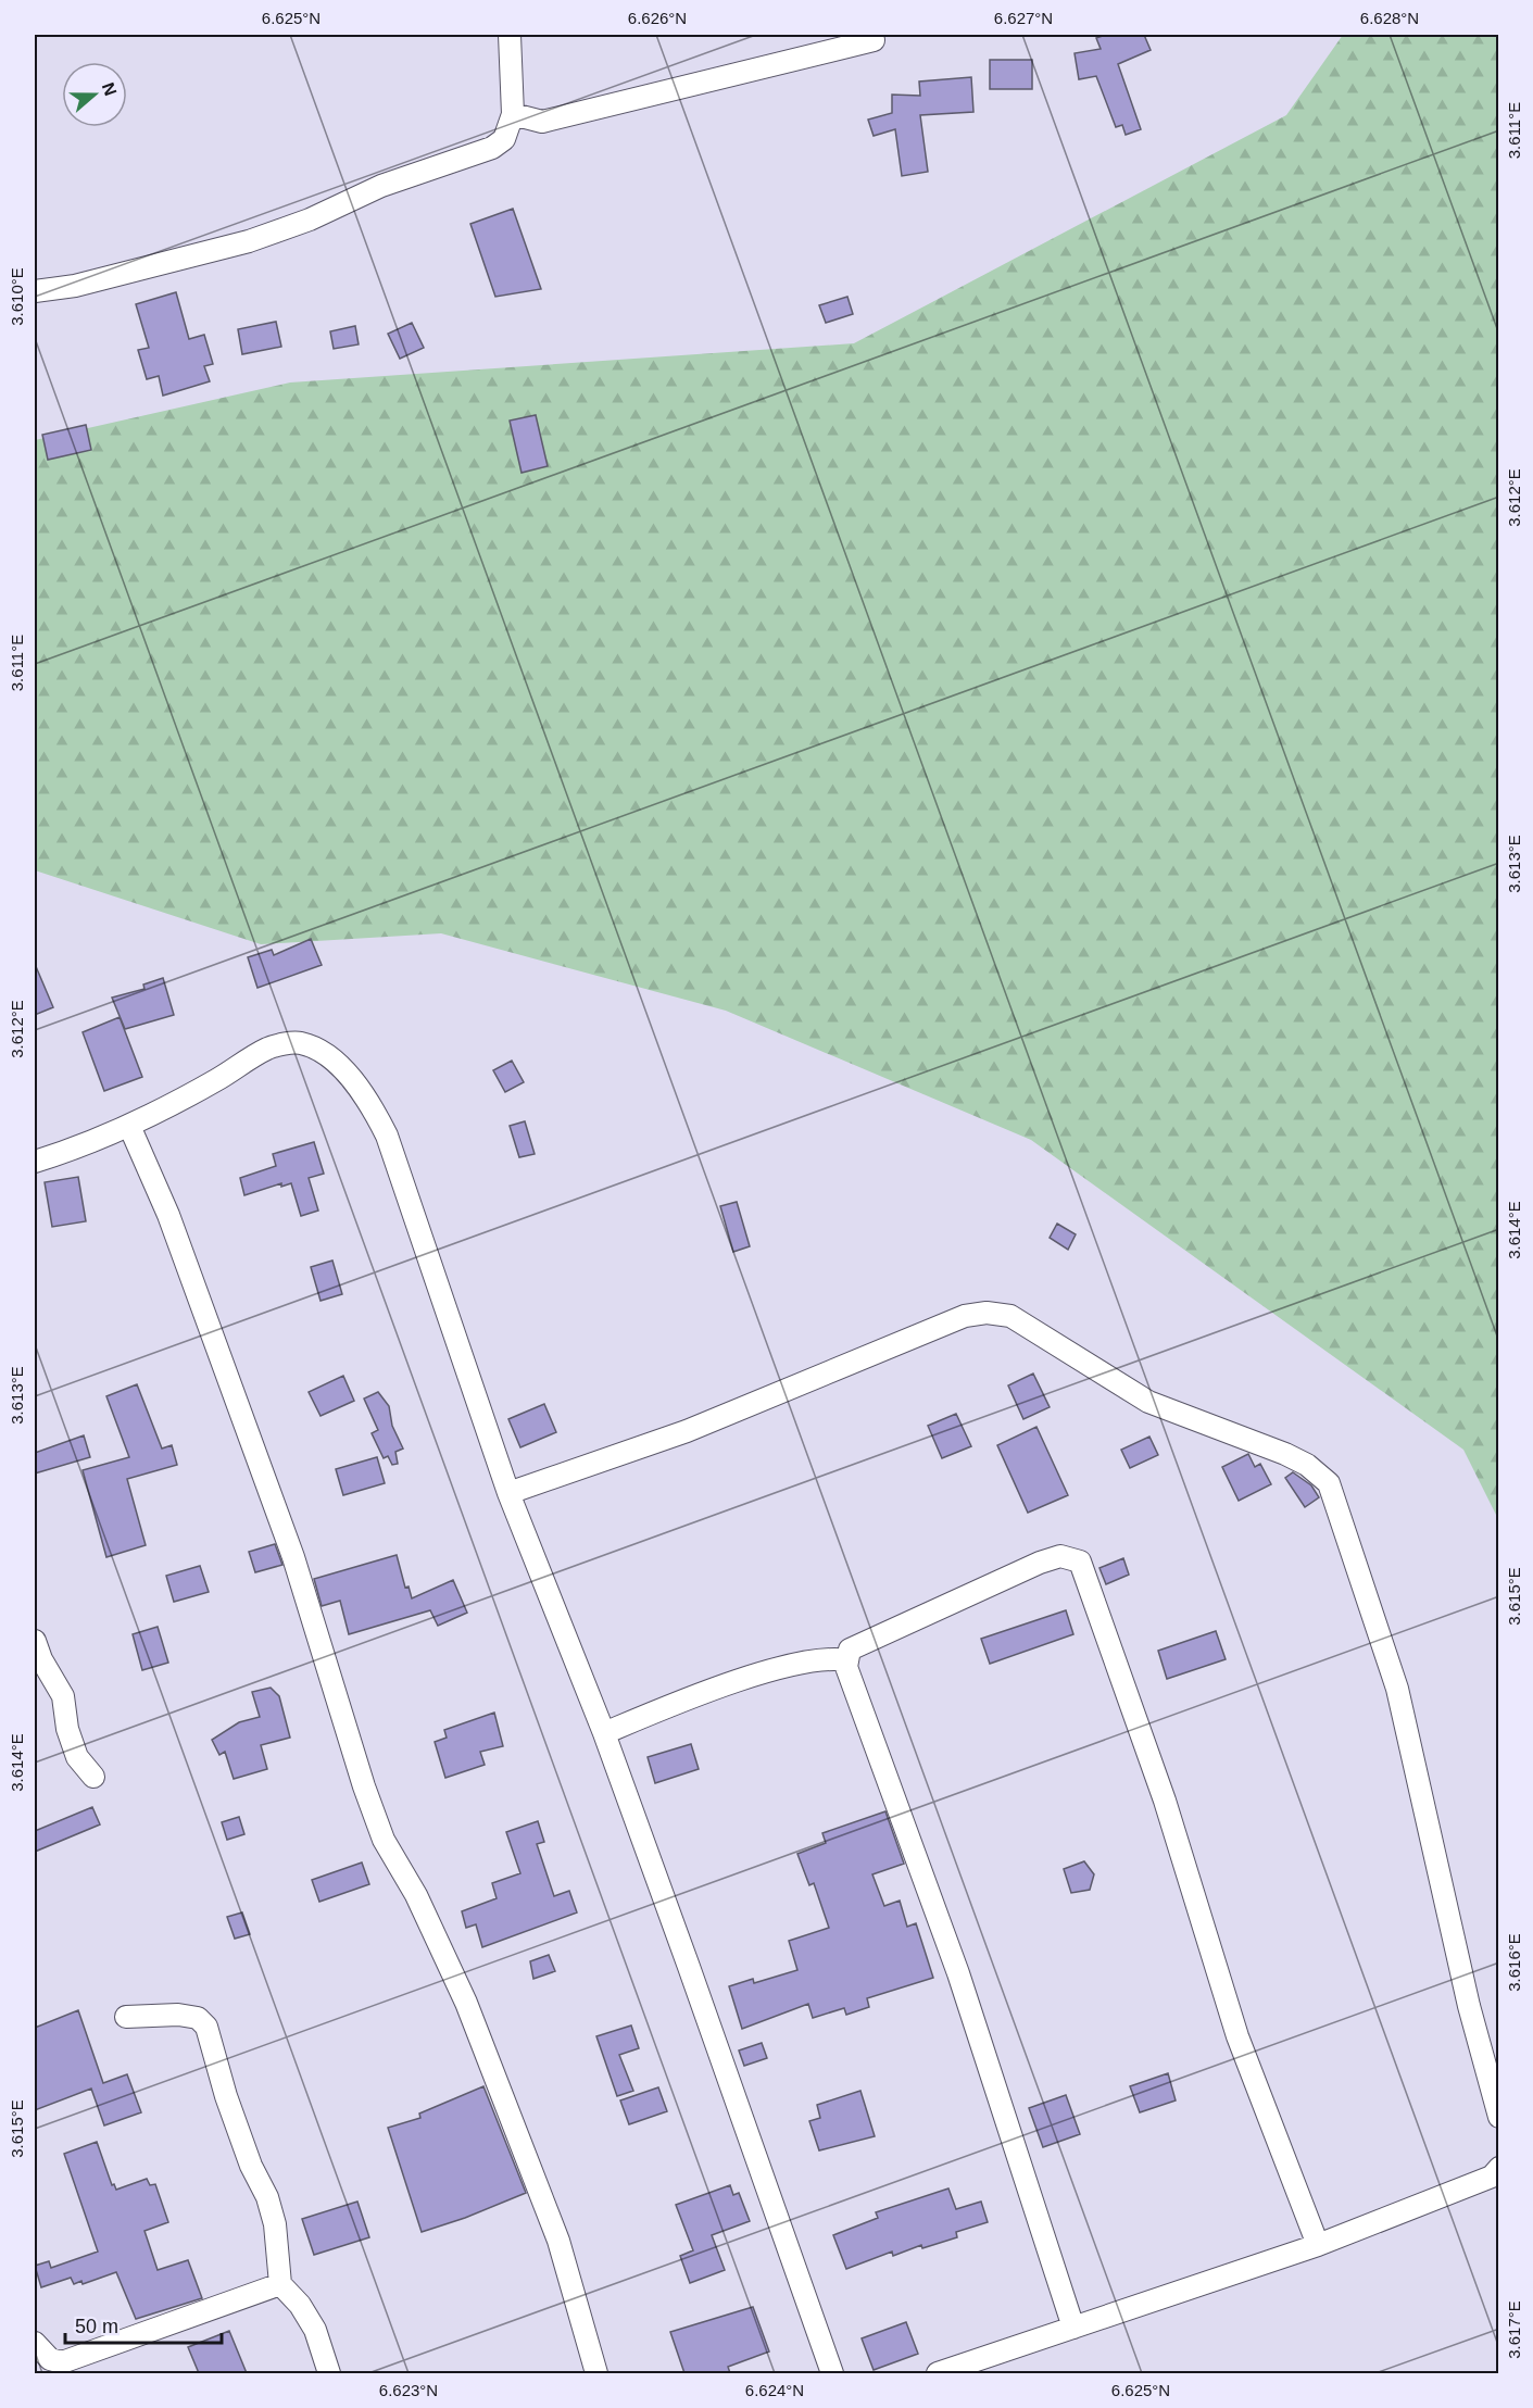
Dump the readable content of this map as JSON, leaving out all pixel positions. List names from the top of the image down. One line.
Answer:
{"scale_bar":"50 m","north":"right","coordinates":["6.625°N","6.626°N","6.627°N","6.628°N","3.611°E","3.610°E","3.612°E","3.613°E","3.614°E","3.615°E","3.616°E","3.617°E","6.623°N","6.624°N"]}
